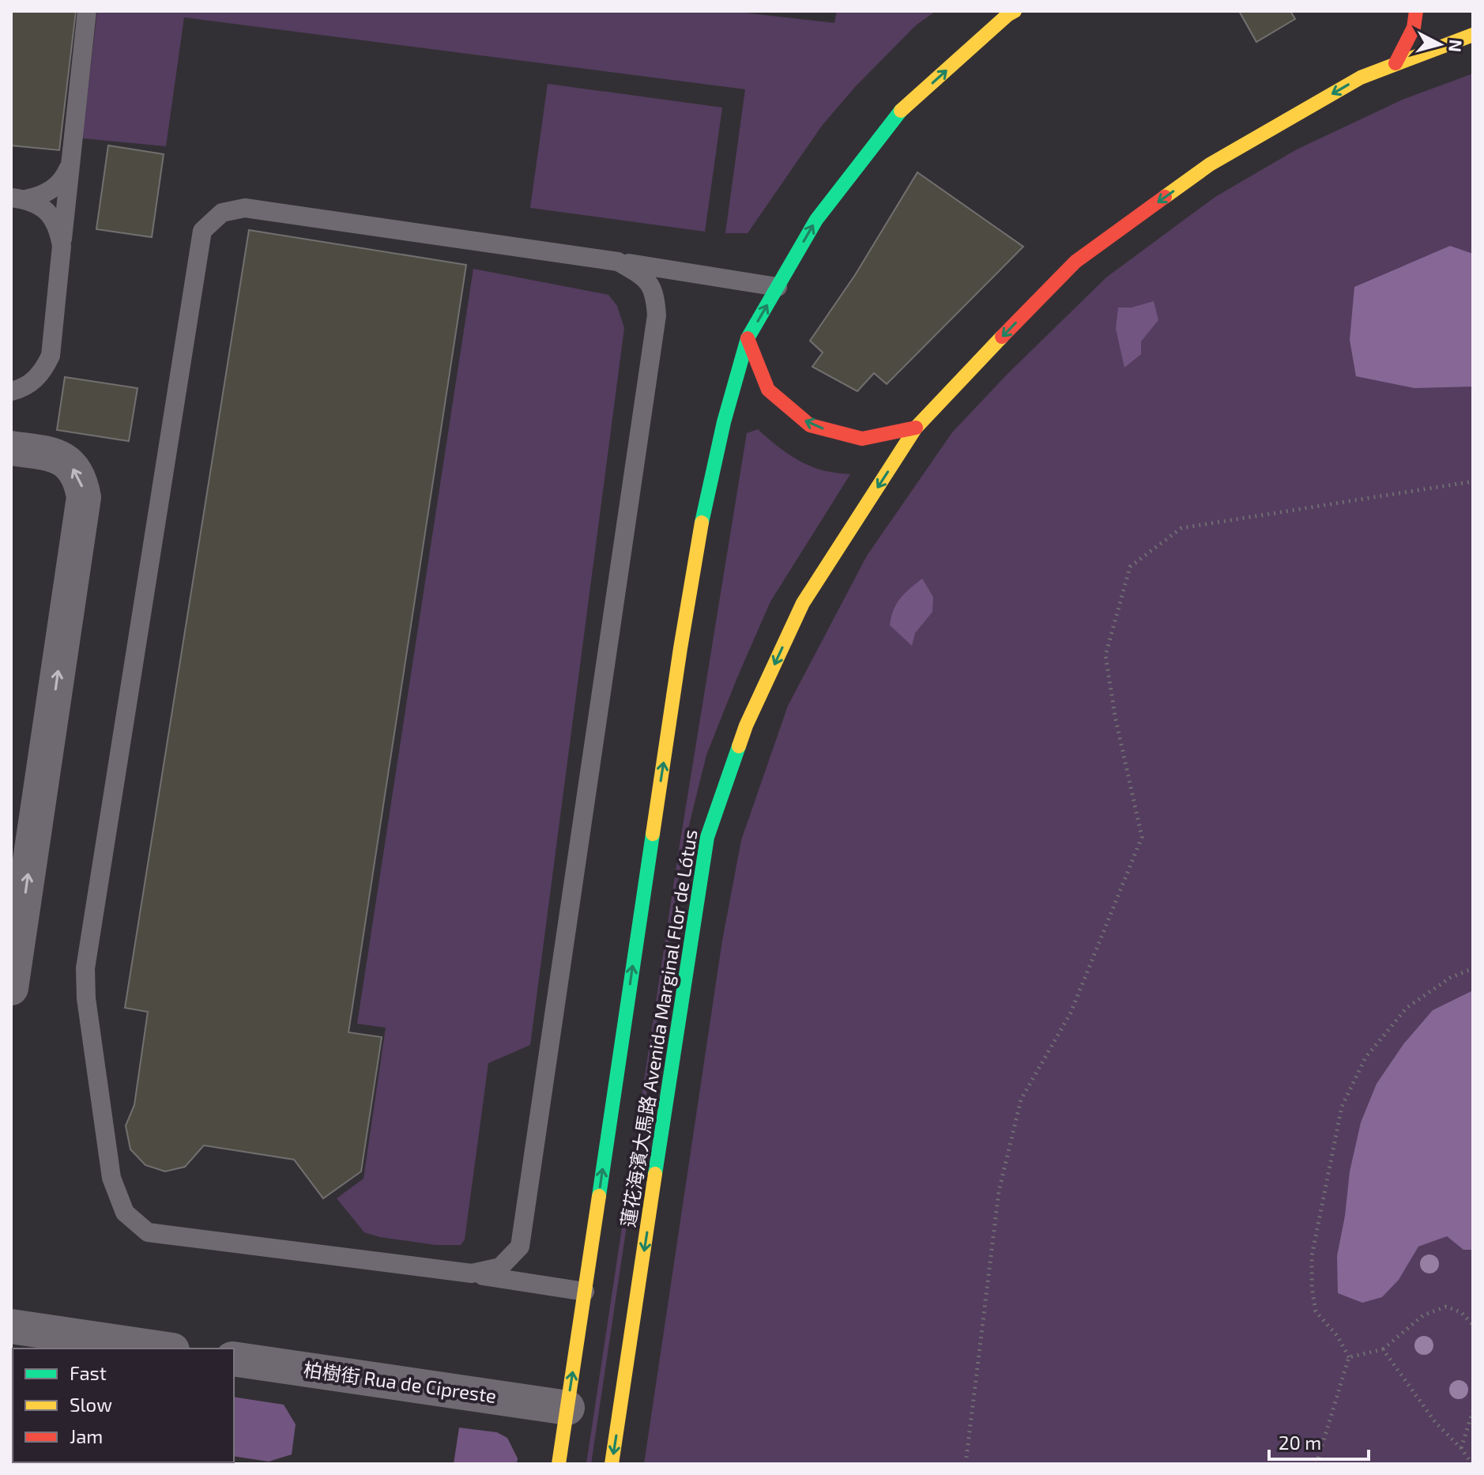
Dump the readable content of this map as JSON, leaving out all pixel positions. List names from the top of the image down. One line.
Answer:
{"streets":{"main road":["蓮花海濱大馬路 Avenida Marginal Flor de Lótus"],"street":["柏樹街 Rua de Cipreste"]},"crossings":[["蓮花海濱大馬路 Avenida Marginal Flor de Lótus","柏樹街 Rua de Cipreste"]],"legend":["Fast","Slow","Jam"],"scale_bar":"20 m","north":"right"}
